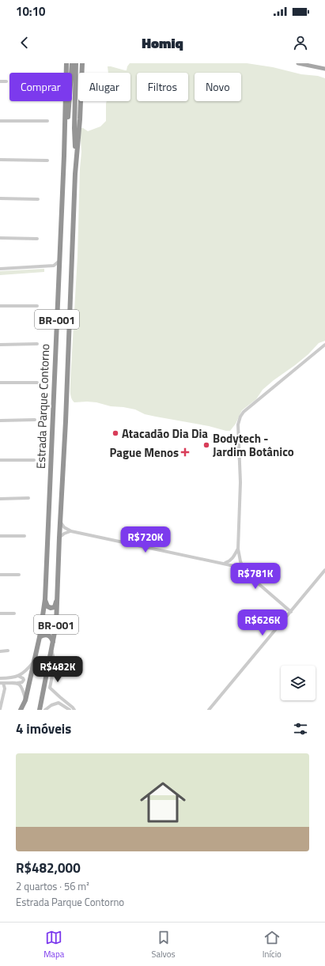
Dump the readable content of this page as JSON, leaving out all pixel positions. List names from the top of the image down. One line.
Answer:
{"streets":{"highway":["BR-001","Estrada Parque Contorno"]},"places":{"other":["Atacadão Dia Dia","Bodytech - Jardim Botânico"],"health":["Pague Menos"]},"page":{"status":"10:10","header":"Homiq","chip":["Comprar","Alugar","Filtros","Novo"],"price":["R$720K","R$781K","R$626K","R$482K"],"heading":"4 imóveis","list":[{"name":"R$482,000","note":"2 quartos · 56 m² · Estrada Parque Contorno"}],"tabs":["Mapa","Salvos","Início"]}}
